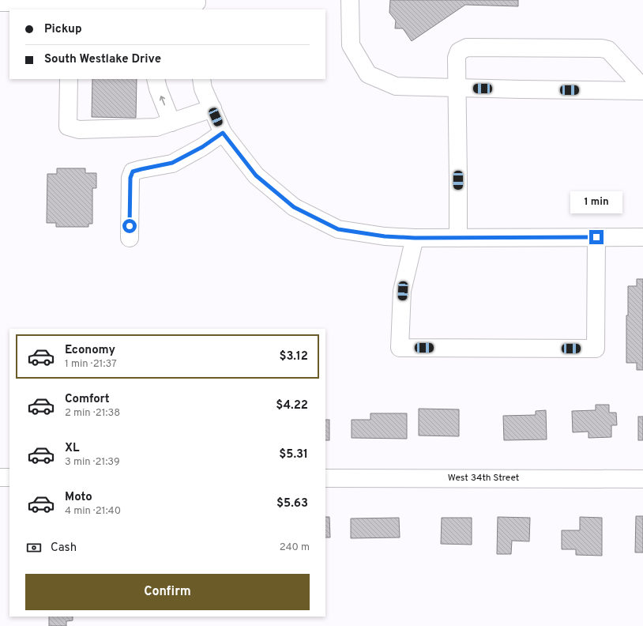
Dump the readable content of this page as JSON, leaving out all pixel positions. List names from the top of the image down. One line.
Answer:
{"streets":{"street":["West 34th Street"]},"page":{"banner":["Pickup","South Westlake Drive"],"bubble":"1 min","list":[{"name":"Economy","note":"1 min · 21:37","value":"$3.12"},{"name":"Comfort","note":"2 min · 21:38","value":"$4.22"},{"name":"XL","note":"3 min · 21:39","value":"$5.31"},{"name":"Moto","note":"4 min · 21:40","value":"$5.63"}],"pay":["Cash","240 m"],"buttons":"Confirm"}}
